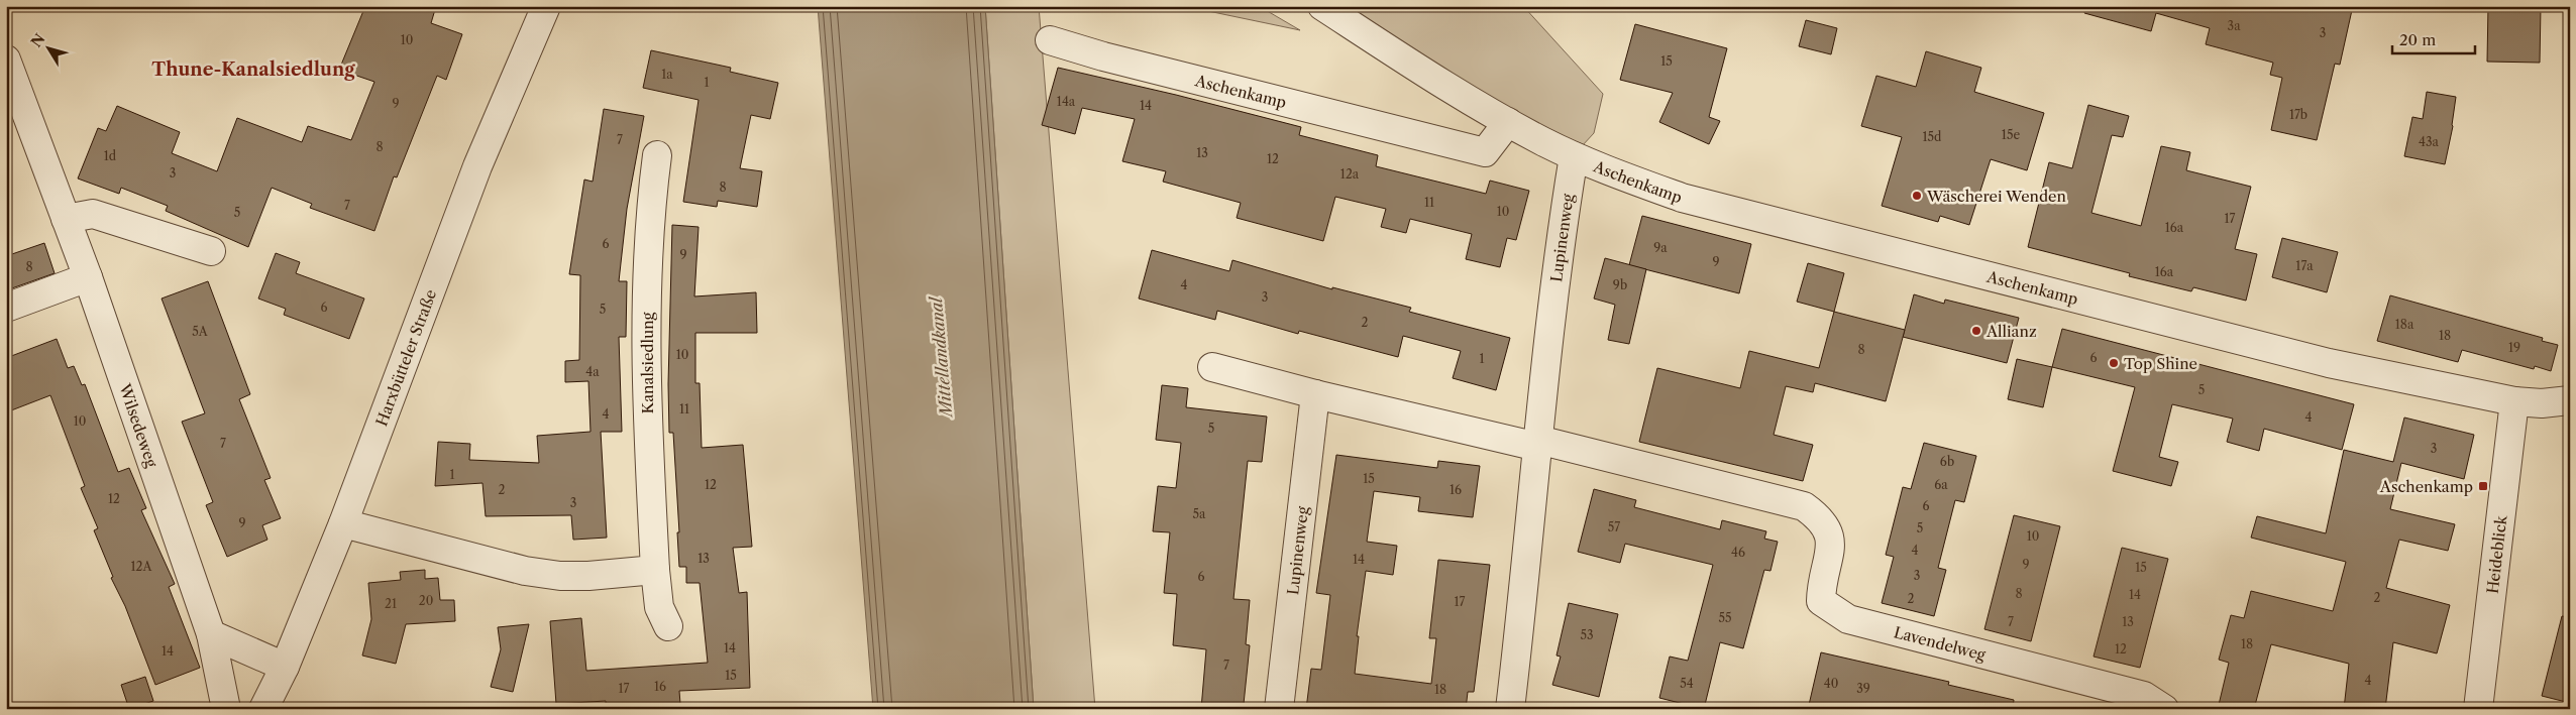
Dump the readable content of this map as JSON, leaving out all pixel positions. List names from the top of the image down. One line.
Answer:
{"streets":{"street":["Aschenkamp","Lupinenweg","Harxbütteler Straße","Kanalsiedlung","Wilsedeweg","Heideblick","Lavendelweg"]},"crossings":[["Aschenkamp","Lupinenweg"],["Aschenkamp","Heideblick"],["Lupinenweg","Lavendelweg"]],"districts":["Thune-Kanalsiedlung"],"water":["Mittellandkanal"],"places":{"other":["Wäscherei Wenden","Allianz","Top Shine"],"transit":["Aschenkamp"]},"house_numbers":["3a","3","10","15","1a","1","14a","9","14","17b","15e","15d","7","43a","8","13","1d","12","3","12a","8","11","7","10","5","17","16a","6","9a","9","9","17a","8","16a","4","9b","3","6","5","2","18a","5A","18","19","8","10","6","1","4a","5","11","4","4","10","5","7","3","6b","1","15","12","6a","2","16","12","3","6","5a","9","57","5","10","4","46","13","14","9","12A","15","3","6","8","14","2","2","20","17","21","55","7","13","53","18","14","12","14","7","15","4","54","40","16","17","39","18"],"scale_bar":"20 m","north":"top left"}
